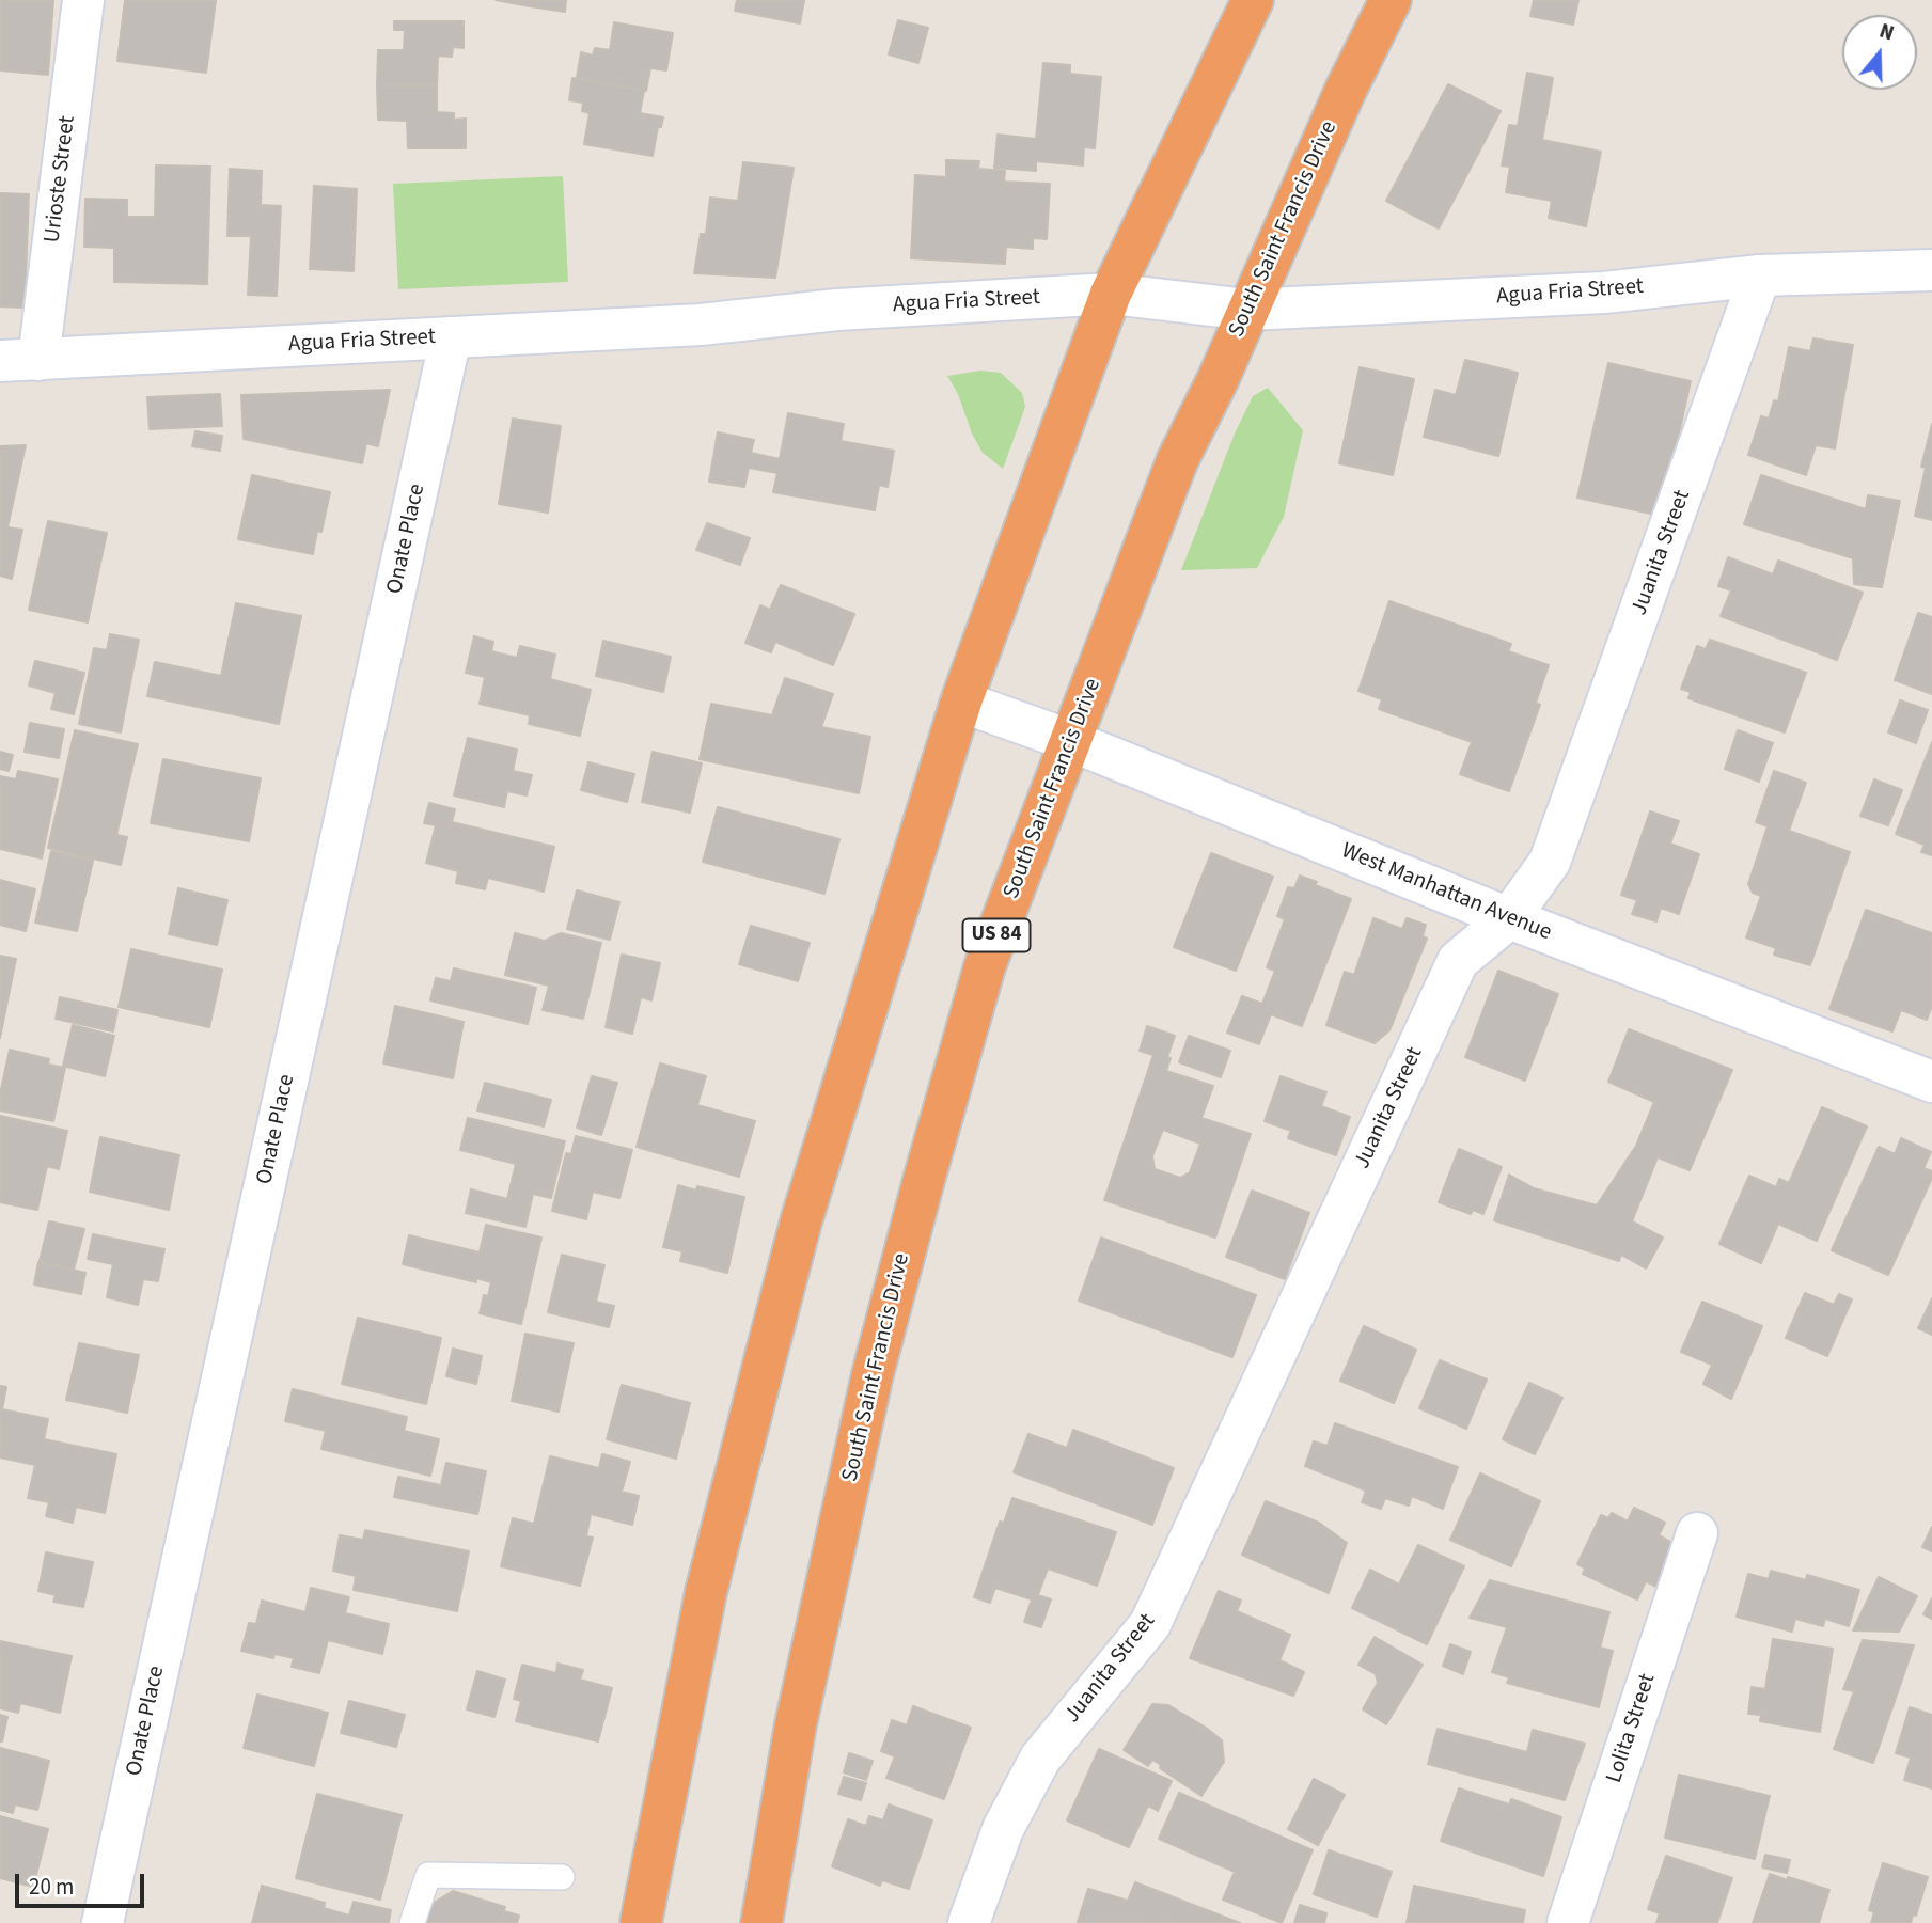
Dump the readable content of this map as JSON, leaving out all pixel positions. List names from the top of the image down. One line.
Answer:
{"streets":{"highway":["South Saint Francis Drive","US 84"],"street":["Urioste Street","Agua Fria Street","Onate Place","Juanita Street","West Manhattan Avenue","Lolita Street"]},"crossings":[["Urioste Street","Agua Fria Street"],["South Saint Francis Drive","Agua Fria Street"],["South Saint Francis Drive","West Manhattan Avenue"],["Agua Fria Street","Onate Place"],["Agua Fria Street","Juanita Street"],["Juanita Street","West Manhattan Avenue"]],"scale_bar":"20 m","north":"top"}
